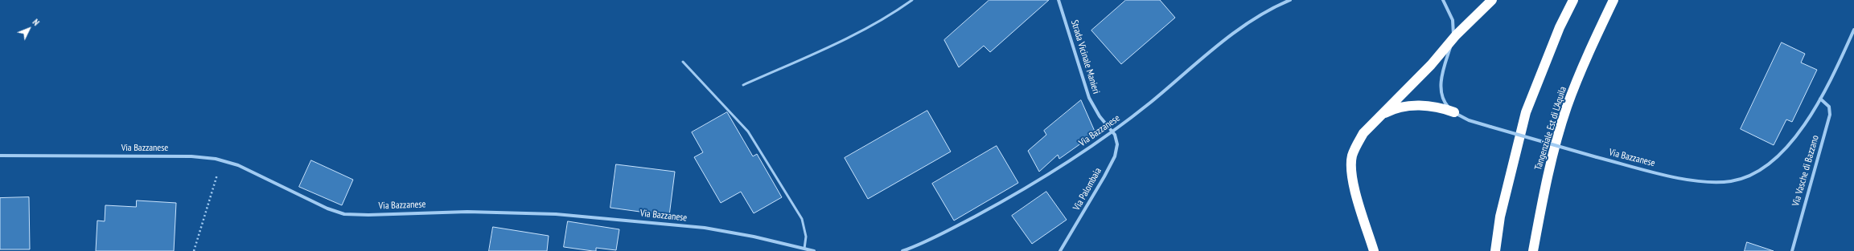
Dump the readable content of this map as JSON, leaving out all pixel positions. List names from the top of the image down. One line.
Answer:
{"streets":{"highway":["Tangenziale Est di L'Aquila"],"street":["Strada Vicinale Manieri","Via Bazzanese","Via Vasche di Bazzano","Via Palombaia"]},"crossings":[["Strada Vicinale Manieri","Via Bazzanese"],["Strada Vicinale Manieri","Via Palombaia"],["Via Bazzanese","Via Vasche di Bazzano"],["Via Bazzanese","Via Palombaia"]],"north":"top right"}
